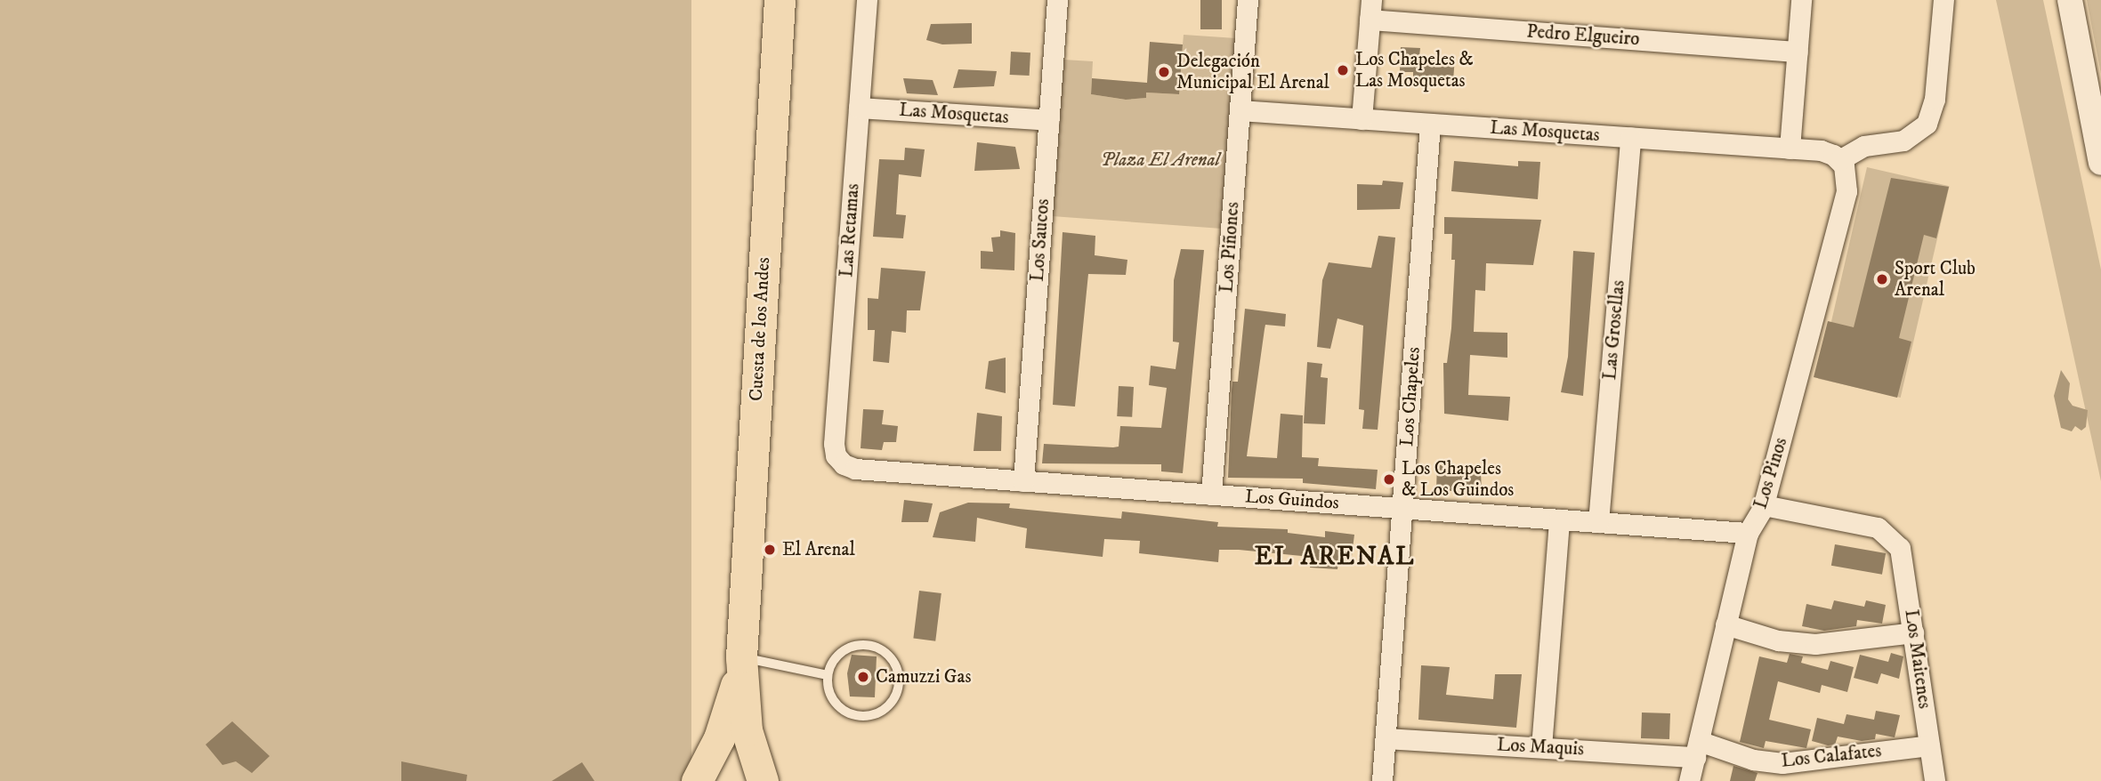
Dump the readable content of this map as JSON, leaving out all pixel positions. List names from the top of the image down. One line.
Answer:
{"streets":{"main road":["Cuesta de los Andes"],"street":["Pedro Elgueiro","Las Mosquetas","Las Retamas","Los Saucos","Los Piñones","Las Grosellas","Los Chapeles","Los Pinos","Los Guindos","Los Maitenes","Los Maquis","Los Calafates"]},"crossings":[["Las Mosquetas","Las Retamas"],["Las Mosquetas","Los Saucos"],["Las Mosquetas","Los Piñones"],["Las Mosquetas","Las Grosellas"],["Las Mosquetas","Los Chapeles"],["Las Mosquetas","Los Pinos"],["Las Retamas","Los Guindos"],["Los Saucos","Los Guindos"],["Los Piñones","Los Guindos"],["Las Grosellas","Los Guindos"],["Los Chapeles","Los Guindos"],["Los Chapeles","Los Maquis"],["Los Pinos","Los Guindos"],["Los Pinos","Los Maitenes"],["Los Pinos","Los Maquis"],["Los Pinos","Los Calafates"],["Los Maitenes","Los Calafates"],["Los Maquis","Los Calafates"]],"districts":["EL ARENAL"],"parks":["Plaza El Arenal"],"places":["Los Chapeles & Las Mosquetas","Delegación Municipal El Arenal","Sport Club Arenal","Los Chapeles & Los Guindos","El Arenal","Camuzzi Gas"]}
